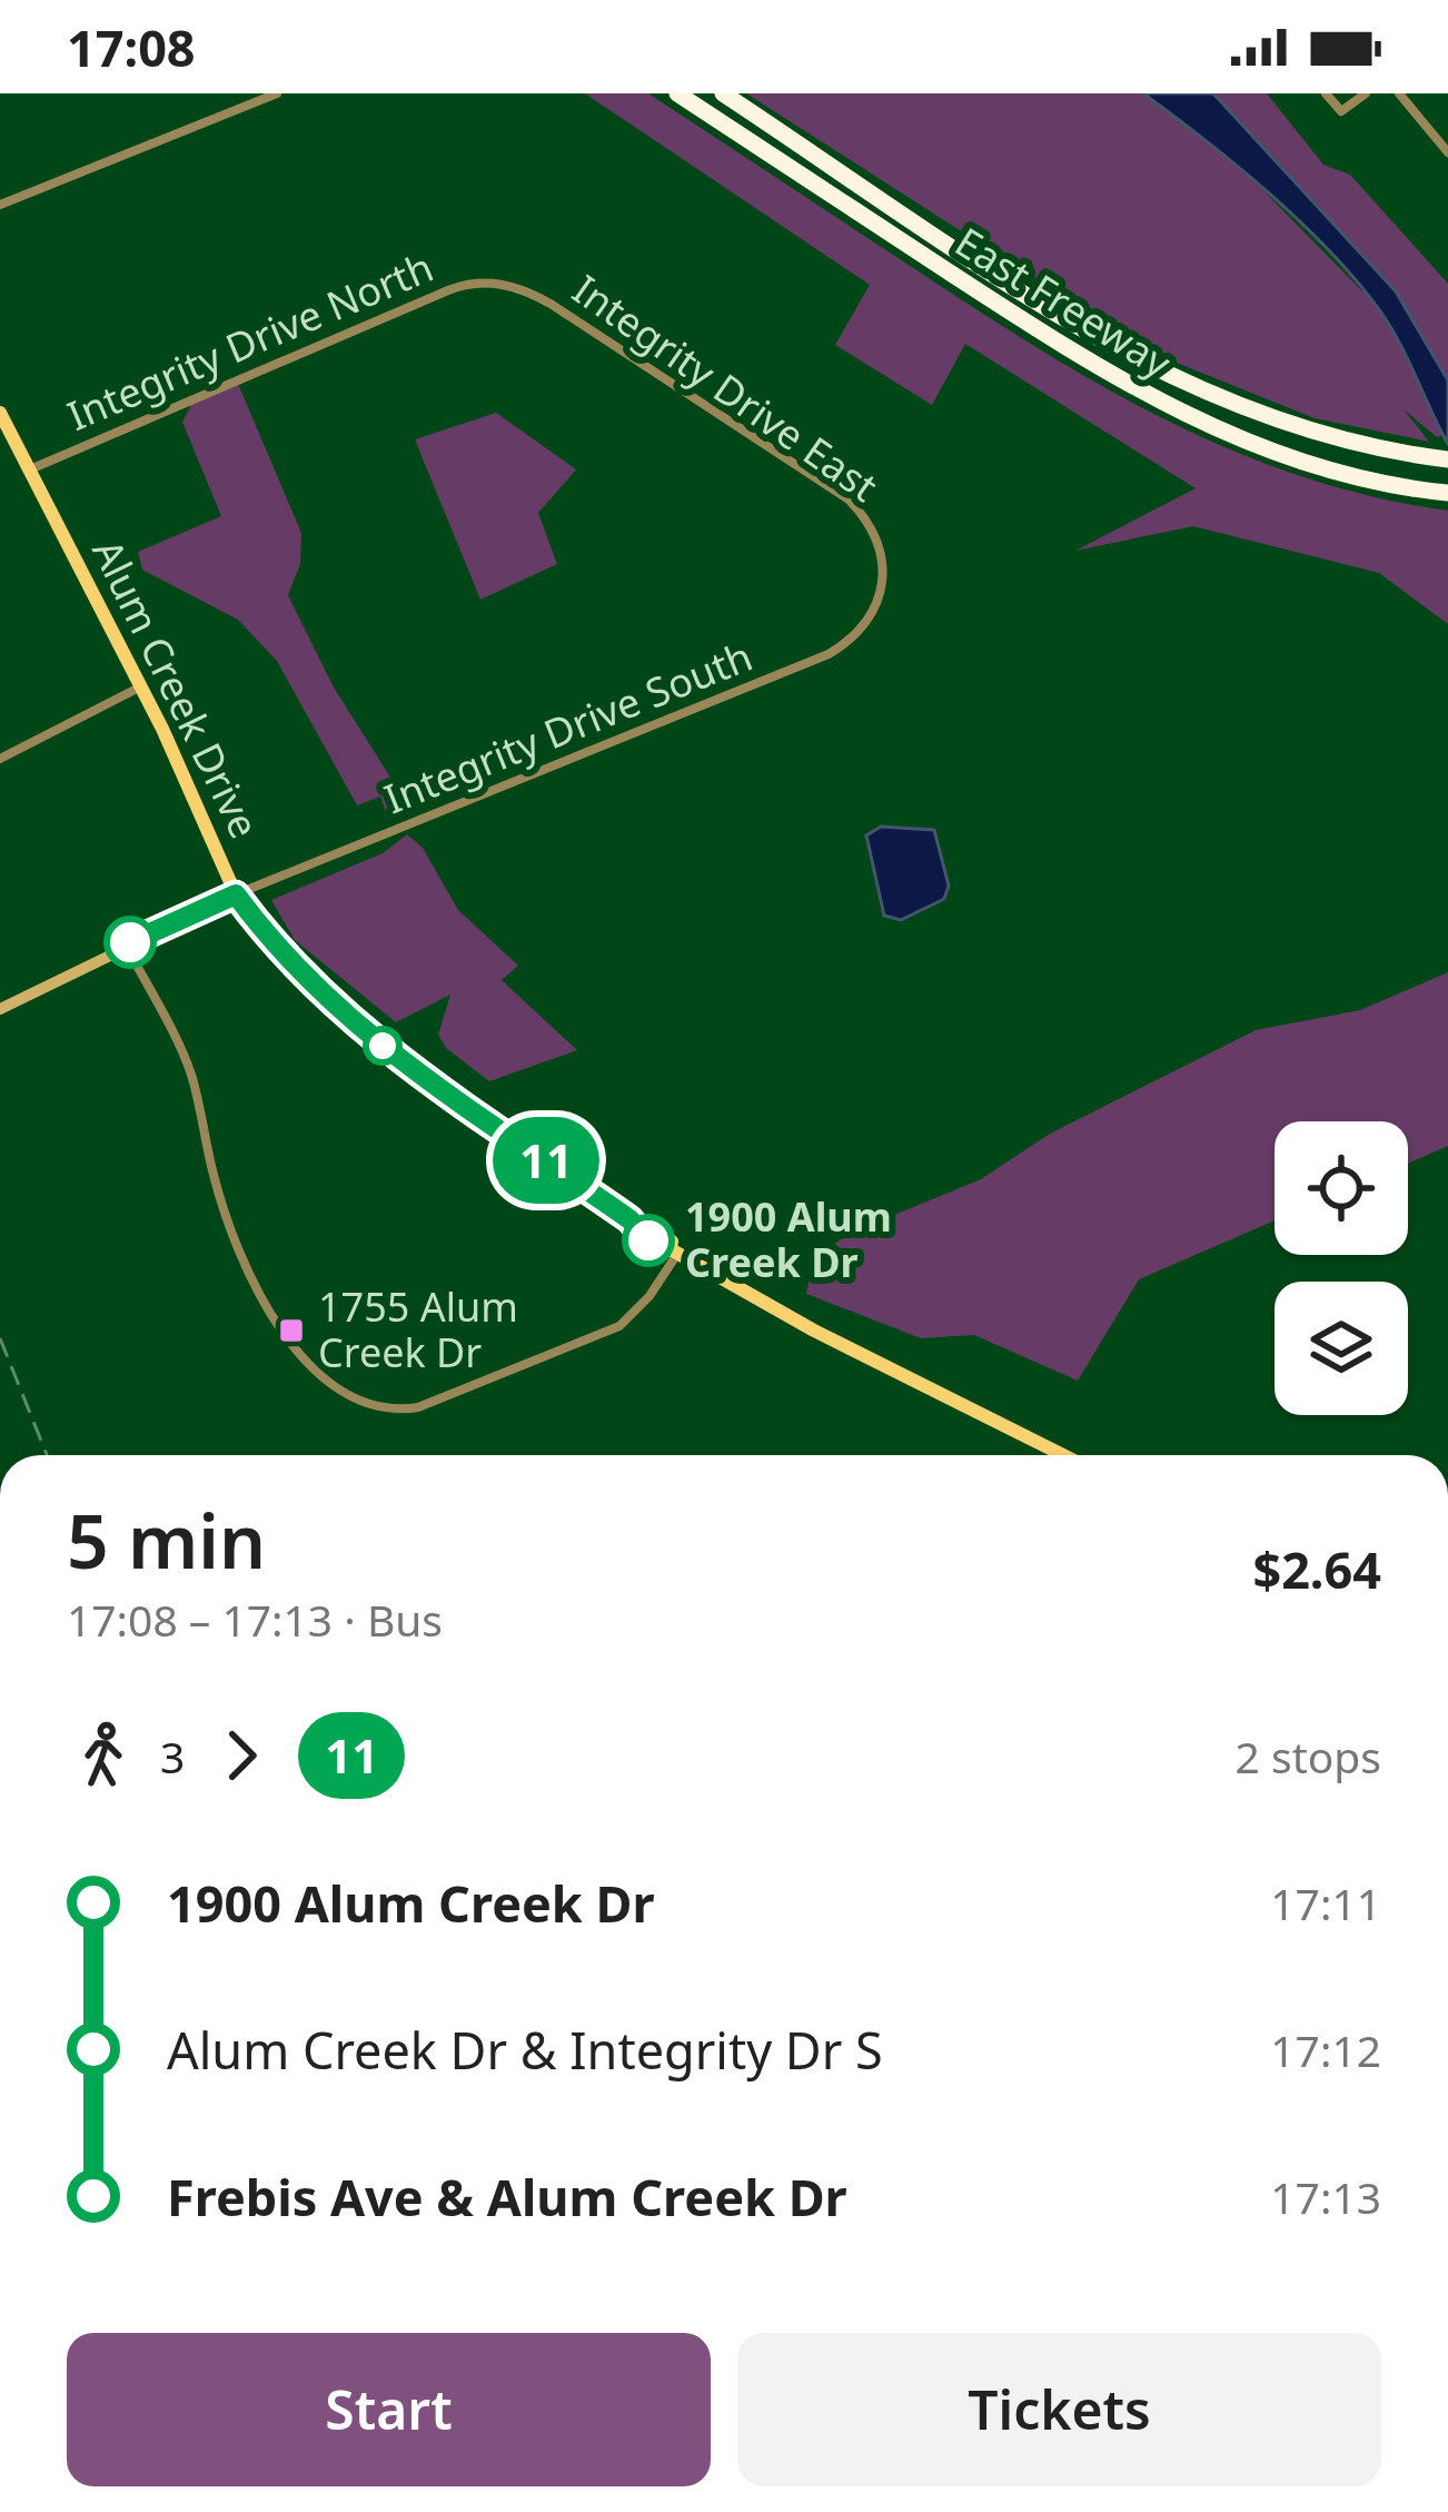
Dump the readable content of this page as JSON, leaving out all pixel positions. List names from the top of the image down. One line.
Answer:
{"streets":{"highway":["East Freeway"],"main road":["Alum Creek Drive"],"street":["Integrity Drive North","Integrity Drive East","Integrity Drive South"]},"crossings":[["Integrity Drive North","Integrity Drive East"],["Integrity Drive North","Alum Creek Drive"],["Integrity Drive East","Integrity Drive South"],["Alum Creek Drive","Integrity Drive South"]],"places":{"other":["1900 Alum Creek Dr"],"transit":["1755 Alum Creek Dr"]},"lines":["bus line 11"],"page":{"status":"17:08","on_map":"11","heading":["5 min","17:08 – 17:13 · Bus","$2.64"],"legs":["3","11","2 stops"],"list":[{"name":"1900 Alum Creek Dr","value":"17:11"},{"name":"Alum Creek Dr & Integrity Dr S","value":"17:12"},{"name":"Frebis Ave & Alum Creek Dr","value":"17:13"}],"buttons":["Start","Tickets"]}}
